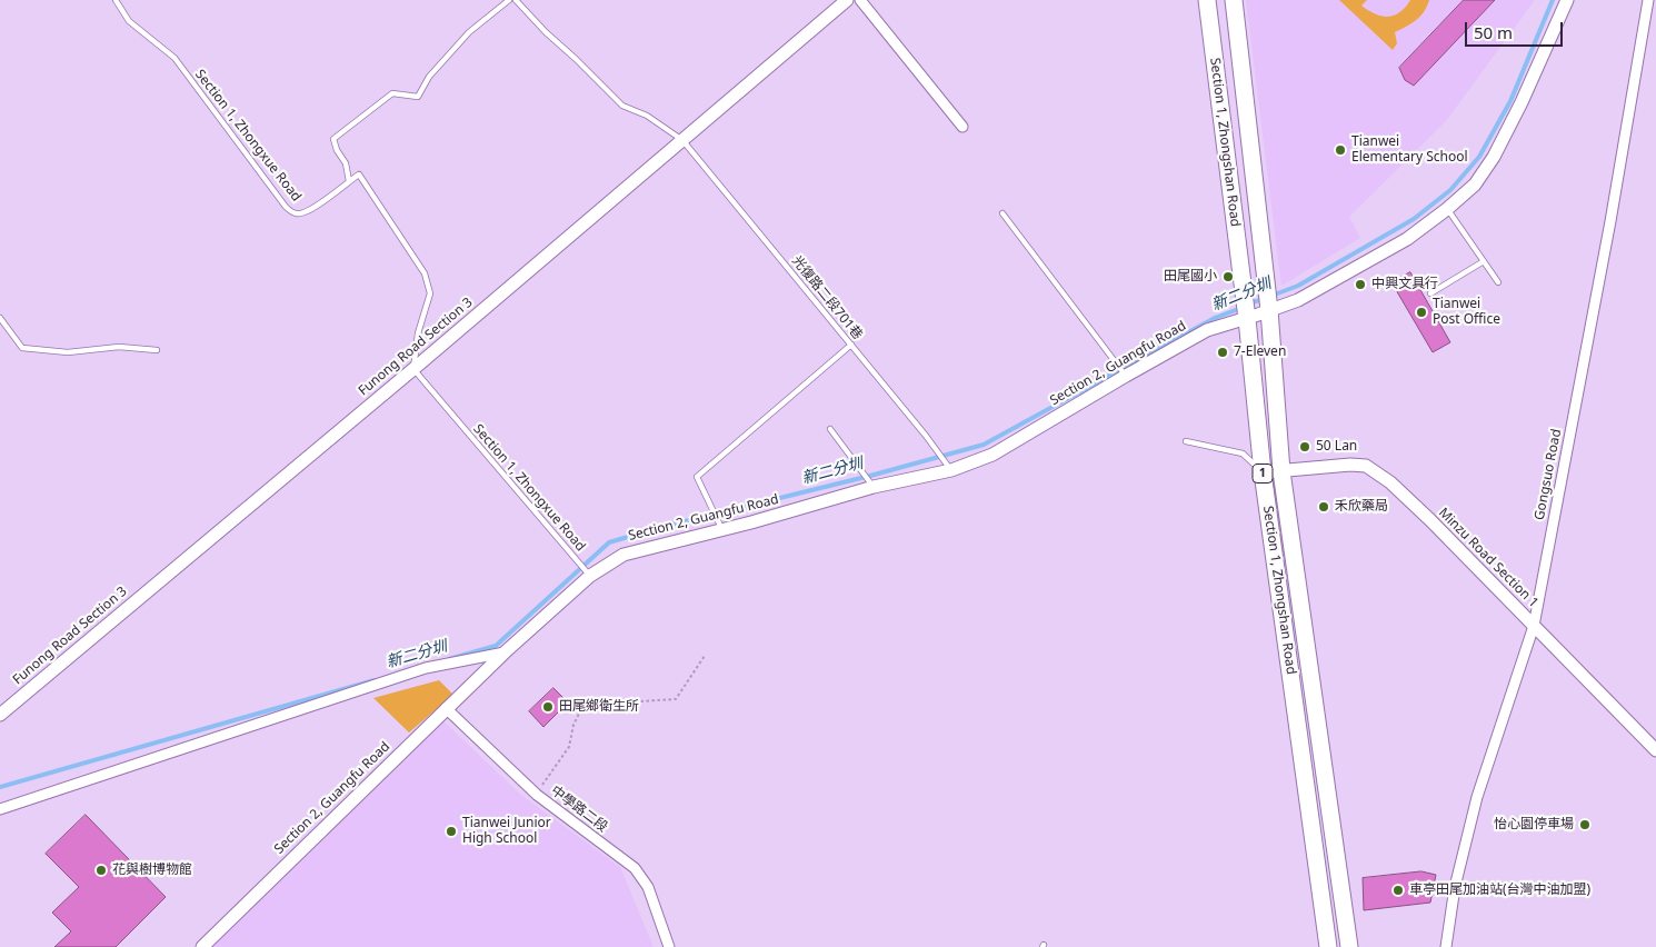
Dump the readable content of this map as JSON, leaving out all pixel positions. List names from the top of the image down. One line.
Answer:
{"streets":{"main road":["Section 1, Zhongshan Road","1"],"street":["Funong Road Section 3","Section 2, Guangfu Road","Gongsuo Road","Minzu Road Section 1","中學路二段"],"lane":["Section 1, Zhongxue Road","光復路二段701巷"]},"crossings":[["Section 1, Zhongxue Road","Funong Road Section 3"],["Section 1, Zhongxue Road","Section 2, Guangfu Road"],["Section 1, Zhongshan Road","Section 2, Guangfu Road"],["Section 1, Zhongshan Road","Minzu Road Section 1"],["光復路二段701巷","Funong Road Section 3"],["光復路二段701巷","Section 2, Guangfu Road"],["Section 2, Guangfu Road","中學路二段"],["Gongsuo Road","Minzu Road Section 1"]],"water":["新二分圳"],"places":["Tianwei Elementary School","田尾國小","中興文具行","Tianwei Post Office","7-Eleven","50 Lan","禾欣藥局","田尾鄉衛生所","怡心園停車場","Tianwei Junior High School","花與樹博物館","車亭田尾加油站(台灣中油加盟)"],"scale_bar":"50 m"}
